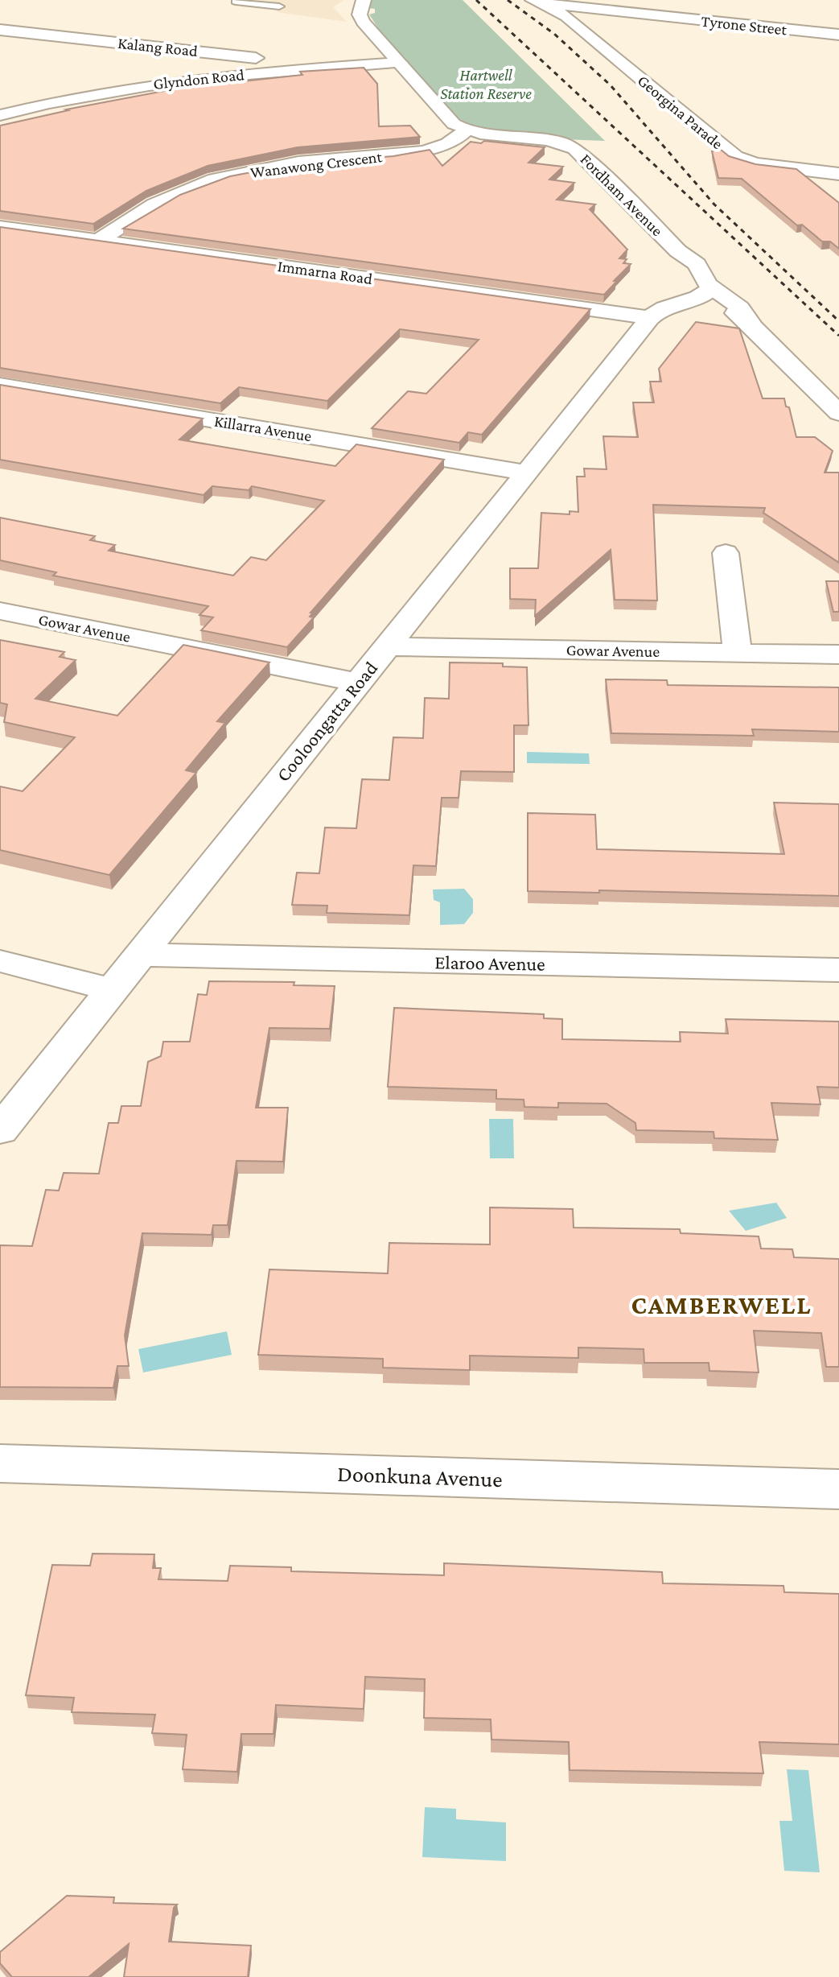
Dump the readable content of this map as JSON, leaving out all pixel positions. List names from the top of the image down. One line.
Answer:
{"streets":{"street":["Tyrone Street","Kalang Road","Glyndon Road","Georgina Parade","Wanawong Crescent","Fordham Avenue","Immarna Road","Killarra Avenue","Gowar Avenue","Cooloongatta Road","Elaroo Avenue","Doonkuna Avenue"]},"crossings":[["Tyrone Street","Georgina Parade"],["Kalang Road","Glyndon Road"],["Glyndon Road","Fordham Avenue"],["Wanawong Crescent","Fordham Avenue"],["Wanawong Crescent","Immarna Road"],["Fordham Avenue","Cooloongatta Road"],["Immarna Road","Cooloongatta Road"],["Killarra Avenue","Cooloongatta Road"],["Gowar Avenue","Cooloongatta Road"],["Cooloongatta Road","Elaroo Avenue"]],"districts":["CAMBERWELL"],"parks":["Hartwell Station Reserve"]}
